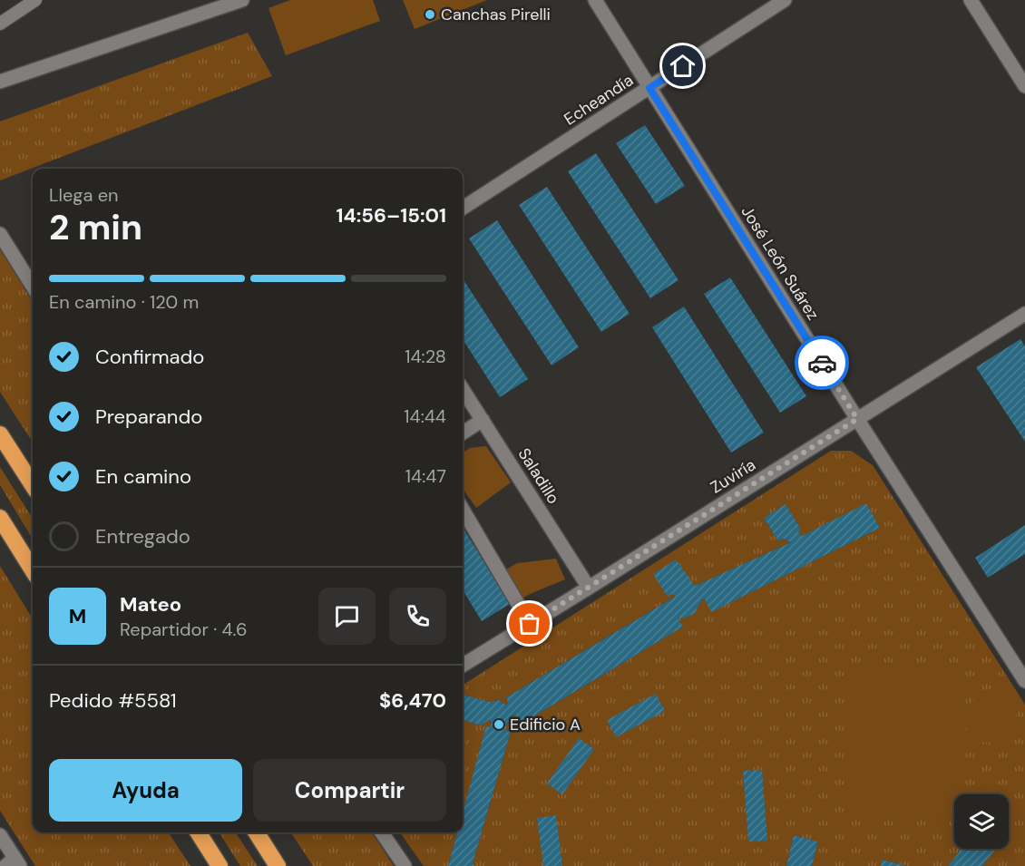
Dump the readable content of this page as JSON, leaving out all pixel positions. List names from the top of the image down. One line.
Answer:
{"streets":{"street":["Echeandía","José León Suárez","Saladillo","Zuviría"]},"crossings":[["Echeandía","José León Suárez"],["José León Suárez","Zuviría"],["Saladillo","Zuviría"]],"places":["Canchas Pirelli","Edificio A"],"page":{"heading":["2 min","Llega en","14:56–15:01"],"panel":["Mateo","Repartidor · 4.6","Pedido #5581","$6,470"],"bar":"En camino · 120 m","list":[["Confirmado","14:28"],["Preparando","14:44"],["En camino","14:47"],"Entregado"],"round":"M","buttons":["Ayuda","Compartir"]}}
